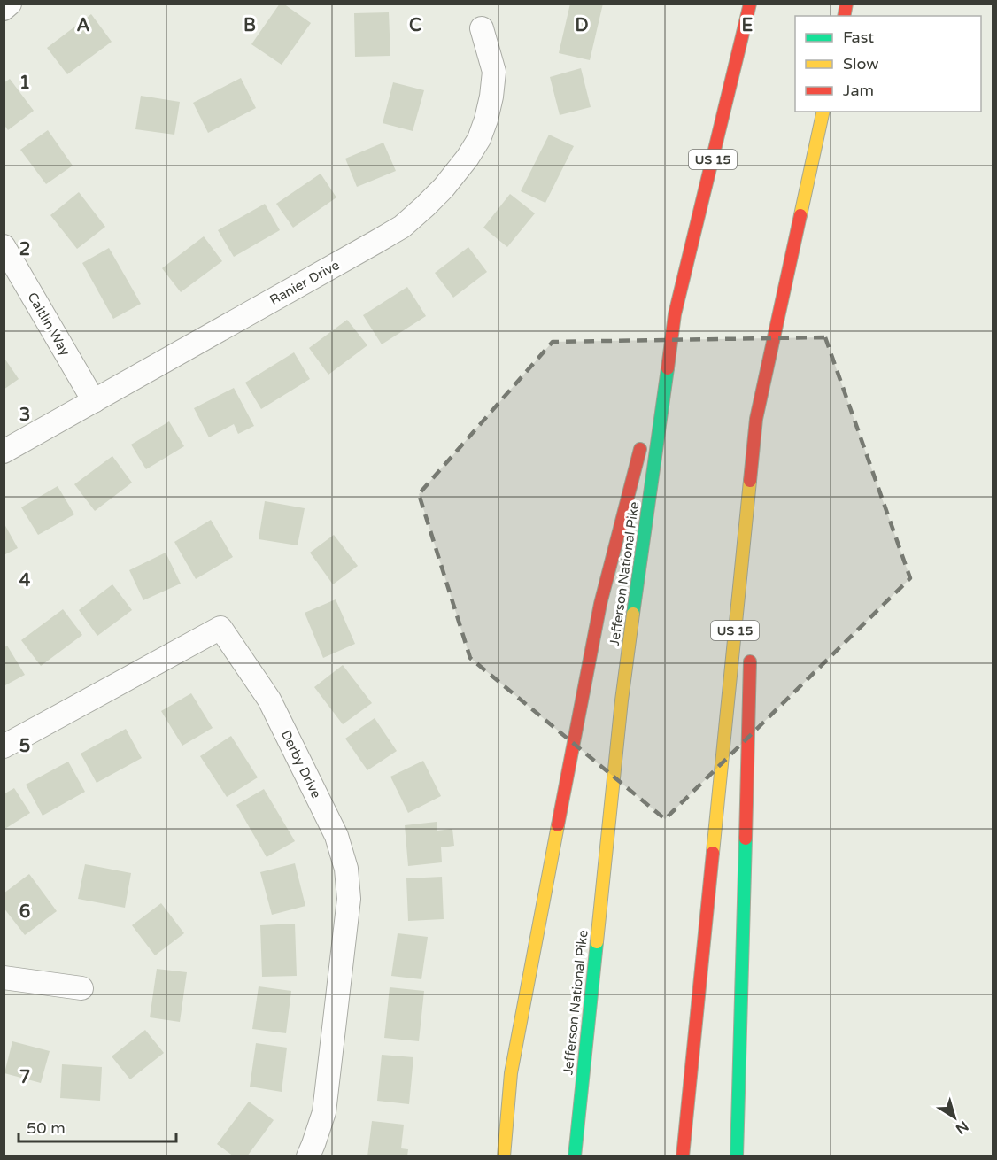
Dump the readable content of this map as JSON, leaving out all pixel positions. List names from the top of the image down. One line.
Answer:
{"streets":{"highway":["US 15","Jefferson National Pike"],"street":["Ranier Drive","Caitlin Way","Derby Drive"]},"crossings":[["Ranier Drive","Caitlin Way"]],"legend":["Fast","Slow","Jam"],"scale_bar":"50 m","north":"bottom right","grid":{"columns":["A","B","C","D","E"],"rows":["1","2","3","4","5","6","7"]}}
